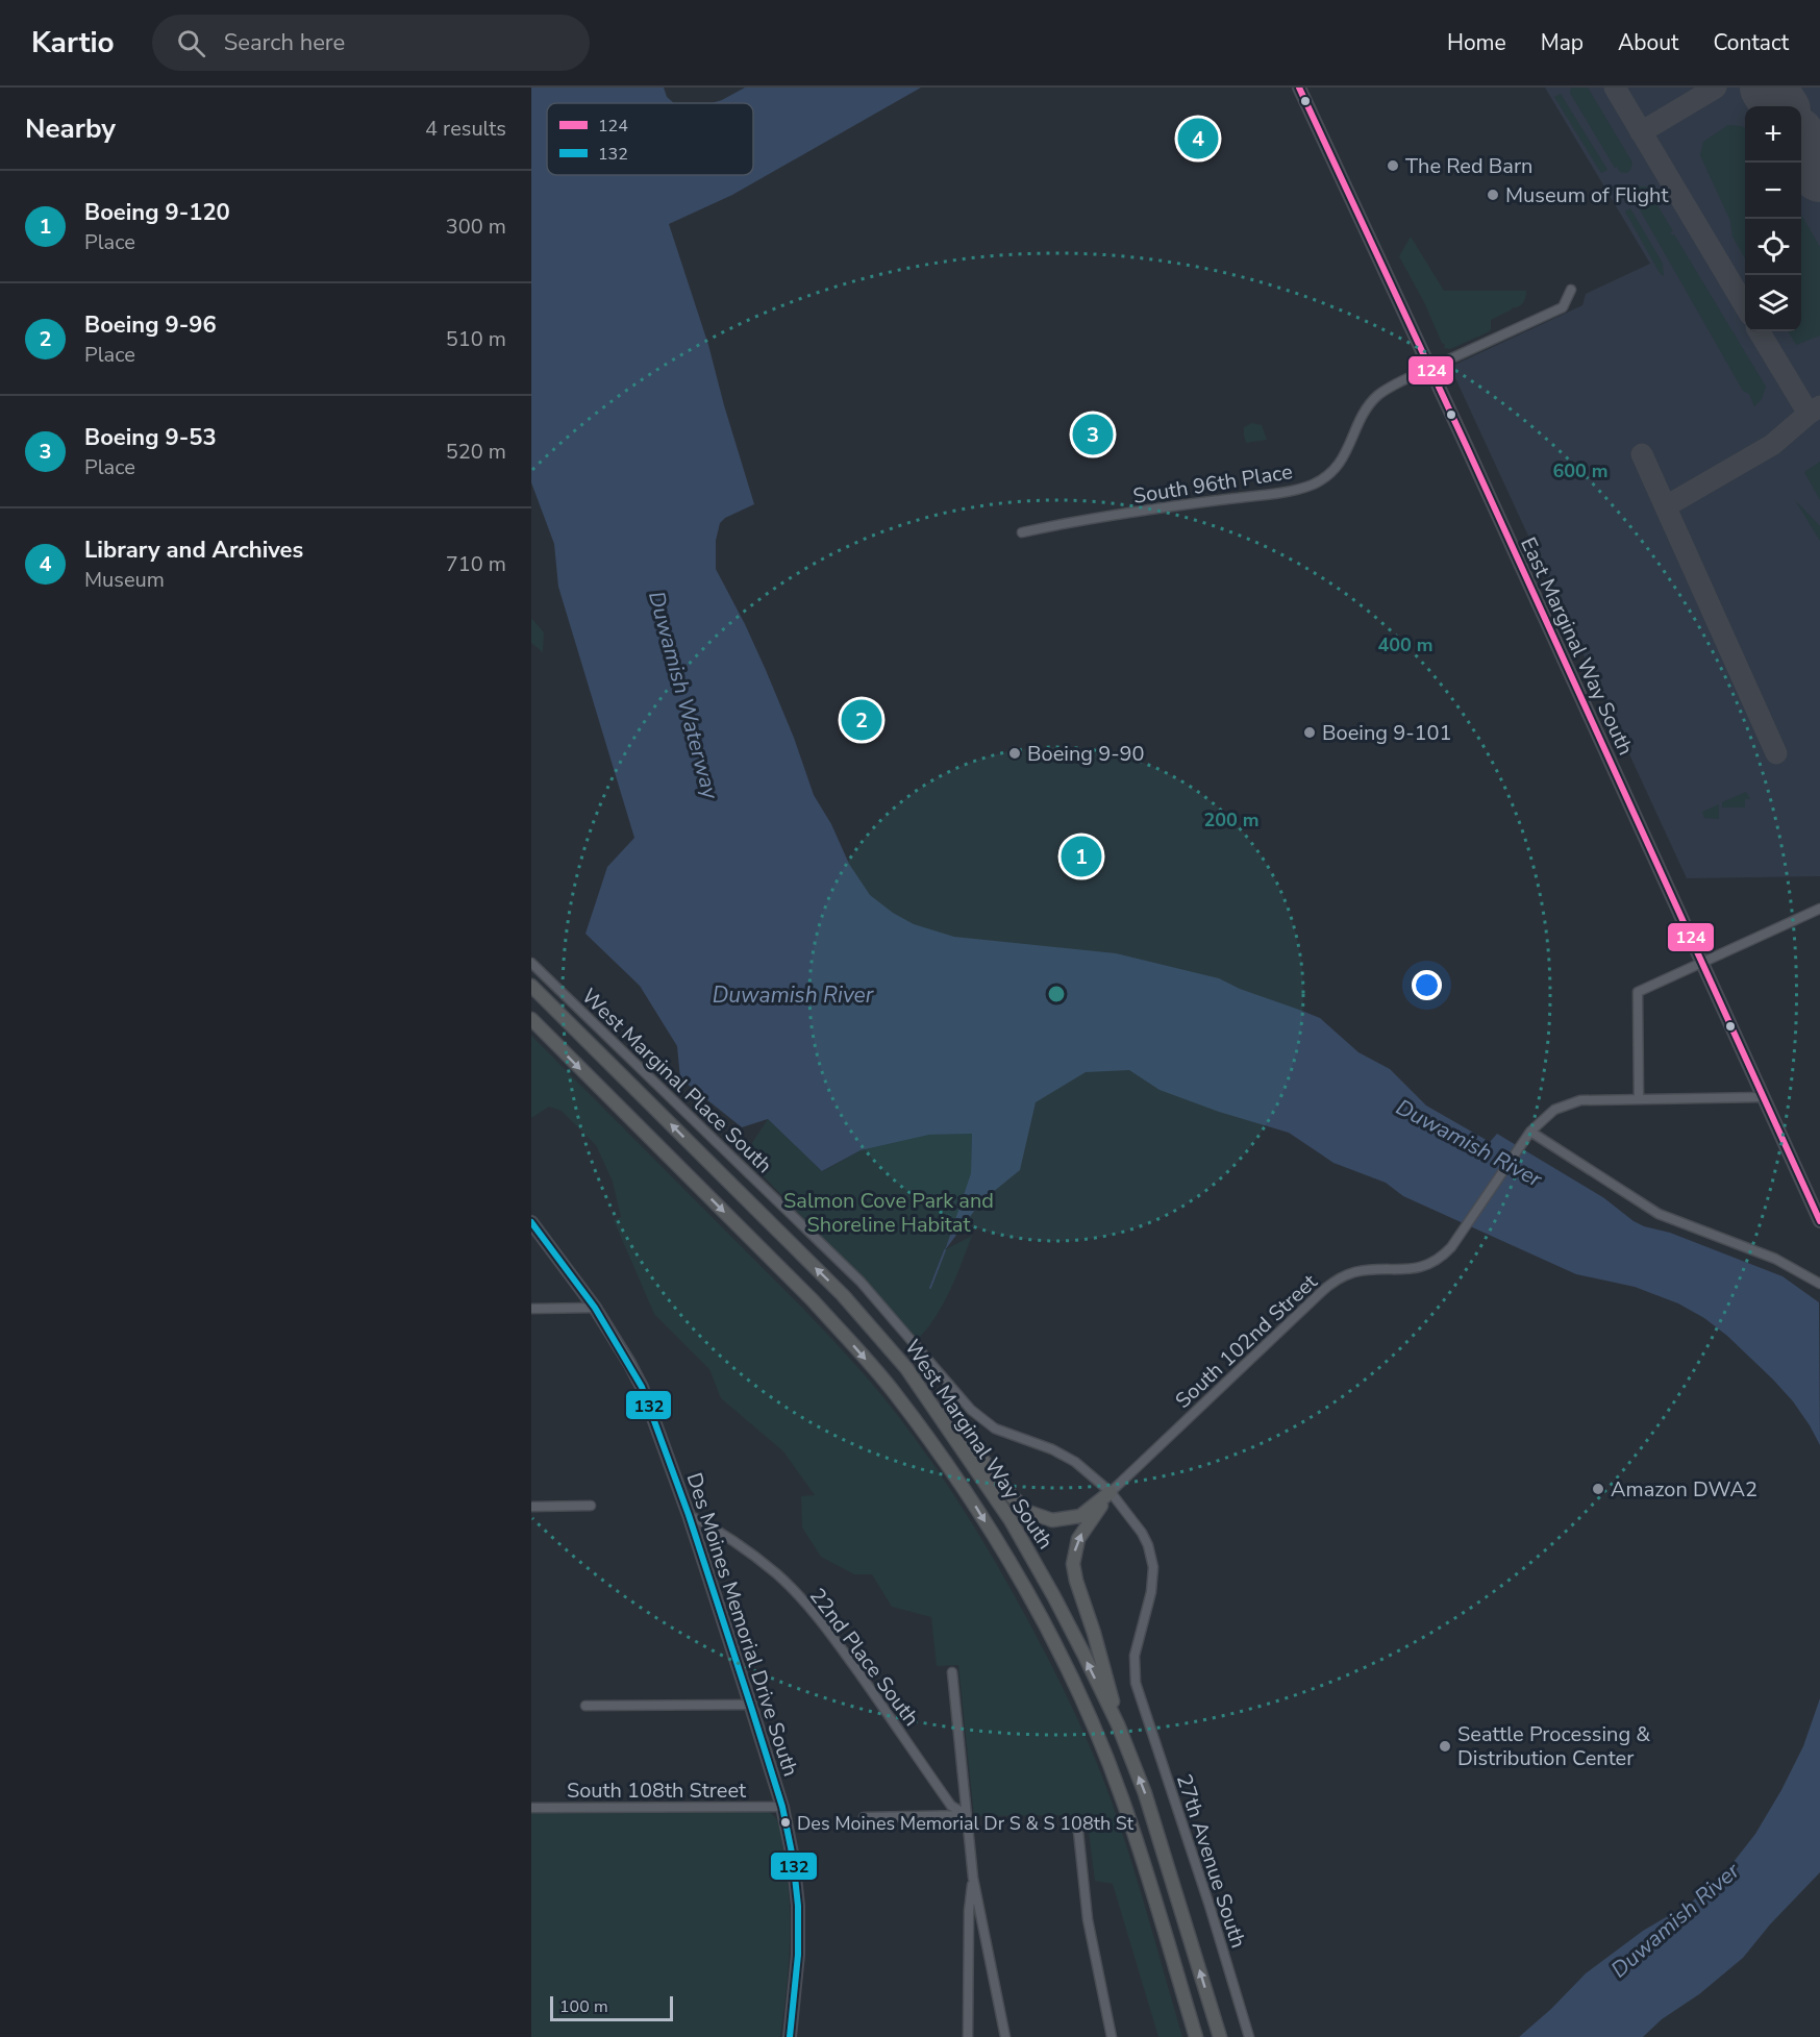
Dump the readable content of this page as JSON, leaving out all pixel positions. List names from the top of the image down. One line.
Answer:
{"streets":{"highway":["West Marginal Way South"],"main road":["East Marginal Way South","Des Moines Memorial Drive South"],"street":["South 96th Place","West Marginal Place South","South 102nd Street","22nd Place South","South 108th Street","27th Avenue South"]},"crossings":[["South 96th Place","East Marginal Way South"],["East Marginal Way South","South 102nd Street"],["West Marginal Place South","South 102nd Street"],["West Marginal Place South","27th Avenue South"],["Des Moines Memorial Drive South","22nd Place South"],["Des Moines Memorial Drive South","South 108th Street"]],"water":["Duwamish Waterway","Duwamish River"],"parks":["Salmon Cove Park and Shoreline Habitat"],"places":["The Red Barn","Museum of Flight","Boeing 9-101","Boeing 9-90","Amazon DWA2","Seattle Processing & Distribution Center","Des Moines Memorial Dr S & S 108th St"],"lines":["transit line 124","transit line 132"],"legend":["124","132"],"scale_bar":"100 m","page":{"header":"Kartio","search":"Search here","nav":["Home","Map","About","Contact"],"heading":["Nearby","4 results"],"map_buttons":["+","−"],"pins":["4","3","2","1"],"list":[{"mark":"1","name":"Boeing 9-120","note":"Place","value":"300 m"},{"mark":"2","name":"Boeing 9-96","note":"Place","value":"510 m"},{"mark":"3","name":"Boeing 9-53","note":"Place","value":"520 m"},{"mark":"4","name":"Library and Archives","note":"Museum","value":"710 m"}],"scale":"100 m"},"rings":["600 m","400 m","200 m"]}
